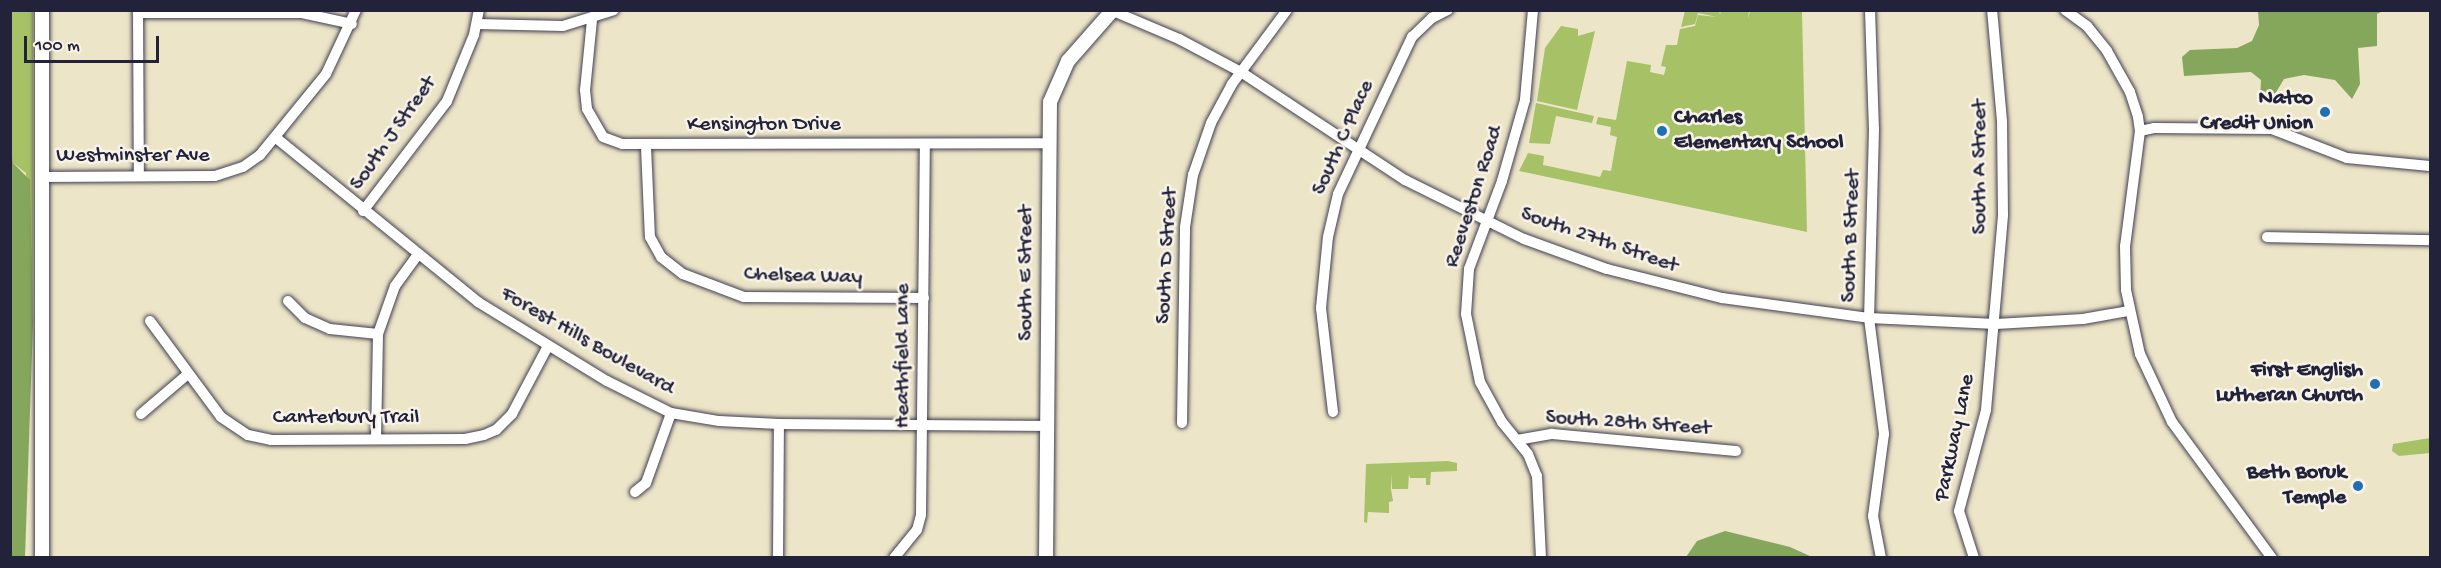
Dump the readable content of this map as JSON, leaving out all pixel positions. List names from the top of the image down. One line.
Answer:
{"streets":{"street":["Kensington Drive","South J Street","South C Place","Westminster Ave","South A Street","Reeveston Road","South B Street","South 27th Street","South D Street","South E Street","Chelsea Way","Forest Hills Boulevard","Heathfield Lane","Canterbury Trail","South 28th Street","Parkway Lane"]},"crossings":[["Kensington Drive","South E Street"],["Kensington Drive","Chelsea Way"],["Kensington Drive","Heathfield Lane"],["South J Street","Forest Hills Boulevard"],["South C Place","South 27th Street"],["Westminster Ave","Forest Hills Boulevard"],["South A Street","South 27th Street"],["South A Street","Parkway Lane"],["Reeveston Road","South 27th Street"],["Reeveston Road","South 28th Street"],["South B Street","South 27th Street"],["South 27th Street","South D Street"],["South 27th Street","South E Street"],["South 27th Street","Parkway Lane"],["South E Street","Forest Hills Boulevard"],["Chelsea Way","Heathfield Lane"],["Forest Hills Boulevard","Heathfield Lane"],["Forest Hills Boulevard","Canterbury Trail"]],"places":["Natco Credit Union","Charles Elementary School","First English Lutheran Church","Beth Boruk Temple"],"scale_bar":"100 m"}
